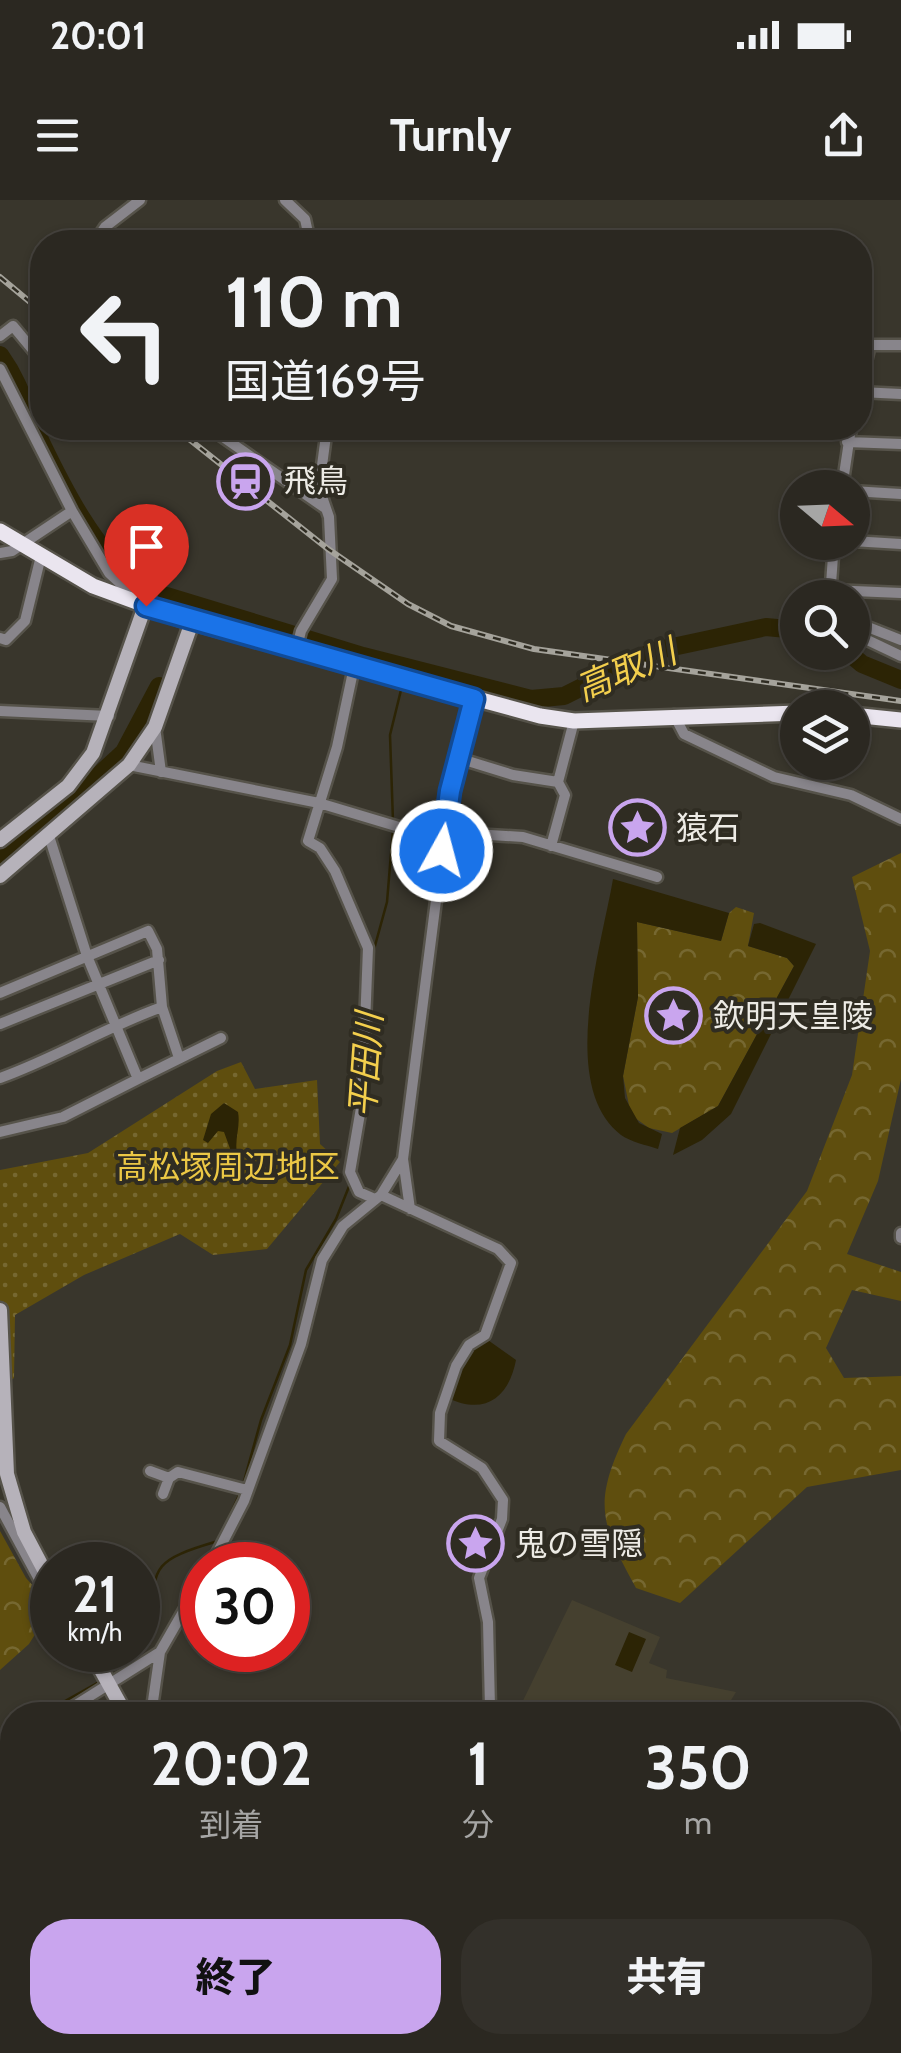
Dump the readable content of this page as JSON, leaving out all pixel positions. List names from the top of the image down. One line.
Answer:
{"water":["高取川","平田川"],"parks":["高松塚周辺地区"],"places":{"station":["飛鳥"],"place":["猿石","欽明天皇陵","鬼の雪隠"]},"north":"right","page":{"status":"20:01","header":"Turnly","turn":["110 m","国道169号"],"speed":"21 km/h","limit":"30","eta":["20:02","到着","1","分","350","m"],"buttons":["終了","共有"]}}
